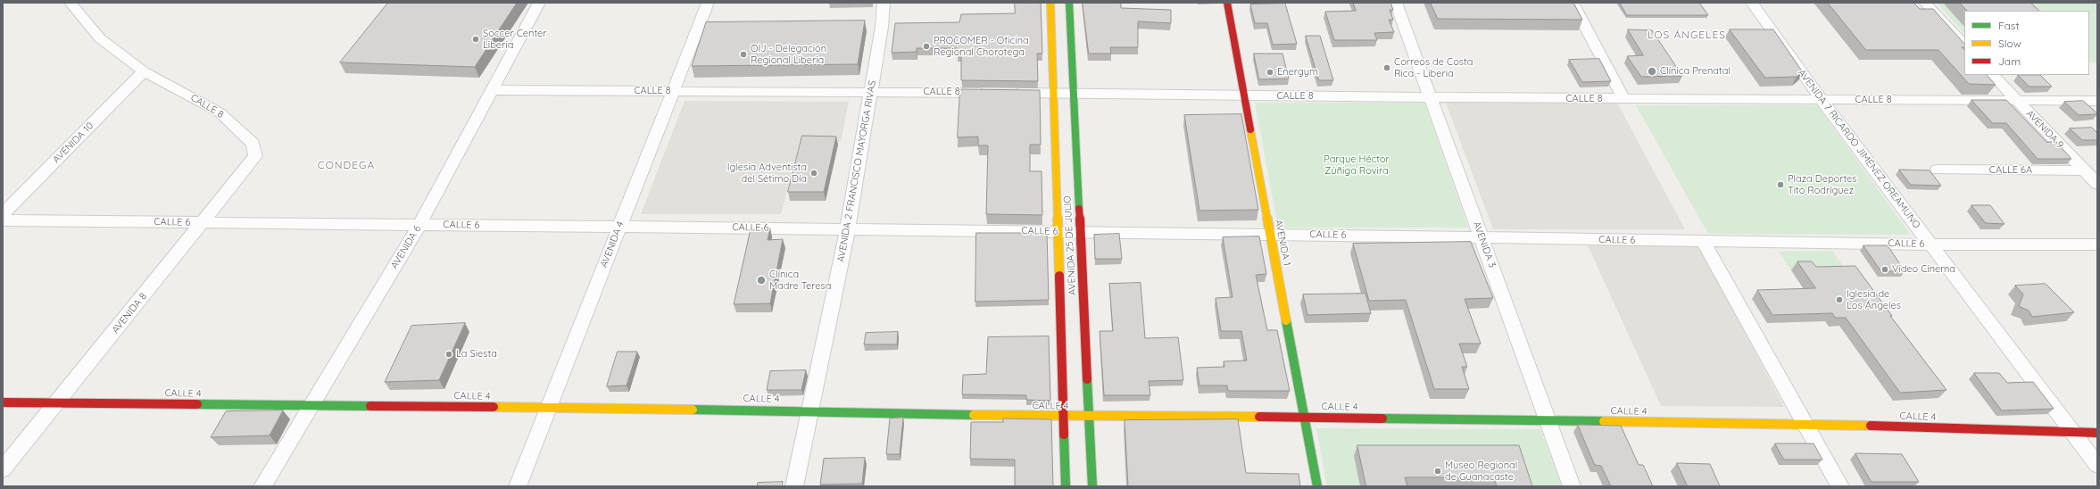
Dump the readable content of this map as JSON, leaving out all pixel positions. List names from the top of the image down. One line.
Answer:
{"streets":{"street":["CALLE 8","AVENIDA 9","AVENIDA 10","AVENIDA 7 RICARDO JIMÉNEZ OREAMUNO","CALLE 6A","AVENIDA 2 FRANCISCO MAYORGA RIVAS","CALLE 6","AVENIDA 1","AVENIDA 4","AVENIDA 3","AVENIDA 25 DE JULIO","AVENIDA 6","AVENIDA 8","CALLE 4"]},"crossings":[["CALLE 8","AVENIDA 9"],["CALLE 8","AVENIDA 10"],["CALLE 8","AVENIDA 7 RICARDO JIMÉNEZ OREAMUNO"],["CALLE 8","AVENIDA 2 FRANCISCO MAYORGA RIVAS"],["CALLE 8","AVENIDA 1"],["CALLE 8","AVENIDA 4"],["CALLE 8","AVENIDA 3"],["CALLE 8","AVENIDA 25 DE JULIO"],["CALLE 8","AVENIDA 6"],["CALLE 8","AVENIDA 8"],["AVENIDA 9","CALLE 6A"],["AVENIDA 7 RICARDO JIMÉNEZ OREAMUNO","CALLE 6"],["AVENIDA 7 RICARDO JIMÉNEZ OREAMUNO","CALLE 4"],["AVENIDA 2 FRANCISCO MAYORGA RIVAS","CALLE 6"],["AVENIDA 2 FRANCISCO MAYORGA RIVAS","CALLE 4"],["CALLE 6","AVENIDA 1"],["CALLE 6","AVENIDA 4"],["CALLE 6","AVENIDA 3"],["CALLE 6","AVENIDA 25 DE JULIO"],["CALLE 6","AVENIDA 6"],["CALLE 6","AVENIDA 8"],["AVENIDA 1","CALLE 4"],["AVENIDA 4","CALLE 4"],["AVENIDA 3","CALLE 4"],["AVENIDA 25 DE JULIO","CALLE 4"],["AVENIDA 6","CALLE 4"],["AVENIDA 8","CALLE 4"]],"districts":["LOS ÁNGELES","CONDEGA"],"parks":["Parque Héctor Zúñiga Rovira"],"places":["Soccer Center Liberia","PROCOMER - Oficina Regional Chorotega","OIJ - Delegación Regional Liberia","Correos de Costa Rica - Liberia","Clínica Prenatal","Energym","Iglesia Adventista del Sétimo Día","Plaza Deportes Tito Rodríguez","Video Cinema","Clínica Madre Teresa","Iglesia de Los Ángeles","La Siesta","Museo Regional de Guanacaste"],"legend":["Fast","Slow","Jam"]}
